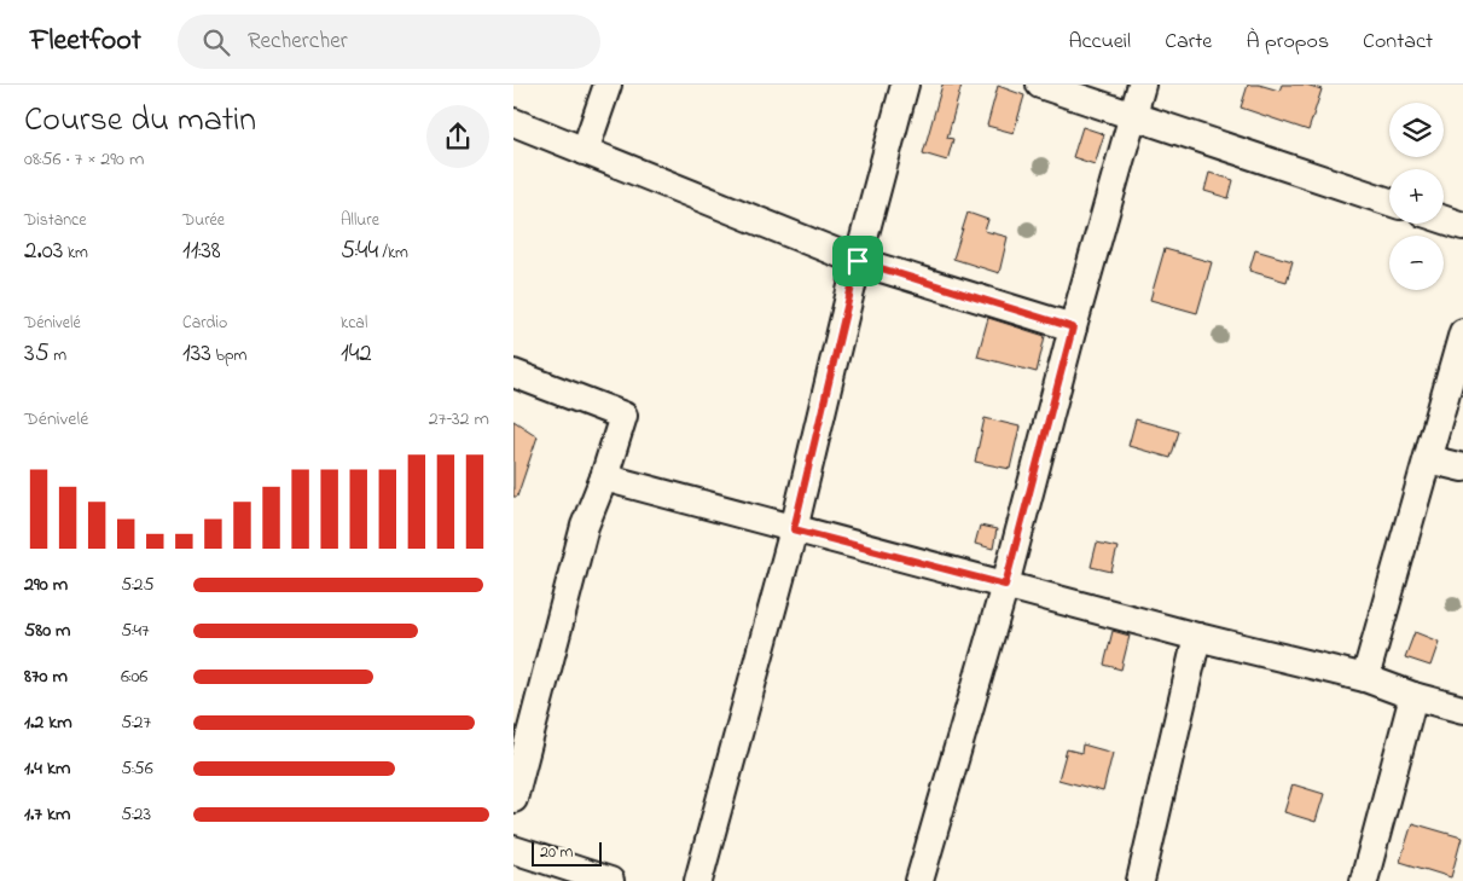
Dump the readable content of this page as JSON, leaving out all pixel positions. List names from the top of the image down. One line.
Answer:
{"scale_bar":"20 m","page":{"header":"Fleetfoot","search":"Rechercher","nav":["Accueil","Carte","À propos","Contact"],"heading":["Course du matin","08:56 · 7 × 290 m"],"map_buttons":["+","−"],"stats":[["Distance","2.03 km"],["Durée","11:38"],["Allure","5:44 /km"],["Dénivelé","35 m"],["Cardio","133 bpm"],["kcal","142"]],"chart":["Dénivelé","27–32 m"],"list":[{"name":"290 m","note":"5:25"},{"name":"580 m","note":"5:47"},{"name":"870 m","note":"6:06"},{"name":"1.2 km","note":"5:27"},{"name":"1.4 km","note":"5:56"},{"name":"1.7 km","note":"5:23"}],"scale":"20 m"}}
